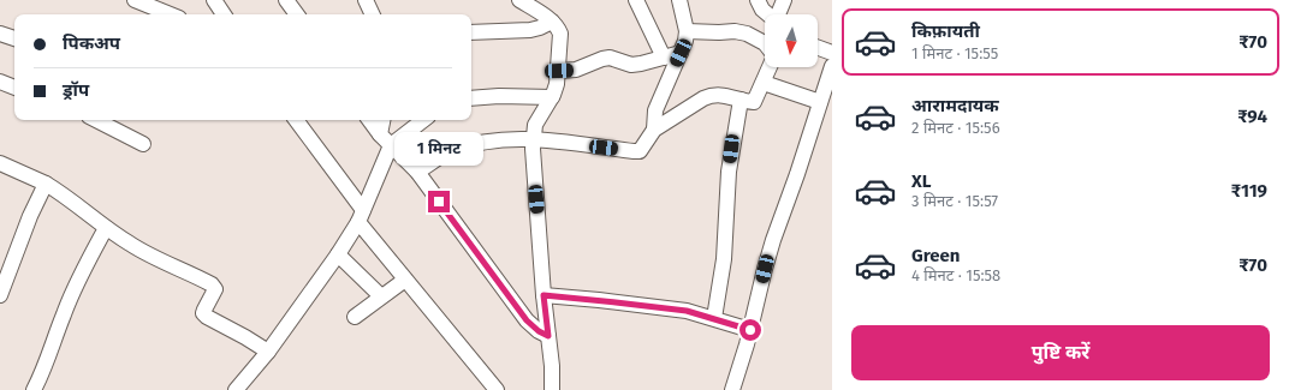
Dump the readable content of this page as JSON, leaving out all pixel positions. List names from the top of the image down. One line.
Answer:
{"north":"bottom","page":{"list":[{"name":"किफ़ायती","note":"1 मिनट · 15:55","value":"₹70"},{"name":"आरामदायक","note":"2 मिनट · 15:56","value":"₹94"},{"name":"XL","note":"3 मिनट · 15:57","value":"₹119"},{"name":"Green","note":"4 मिनट · 15:58","value":"₹70"}],"banner":["पिकअप","ड्रॉप"],"bubble":"1 मिनट","buttons":"पुष्टि करें"}}
